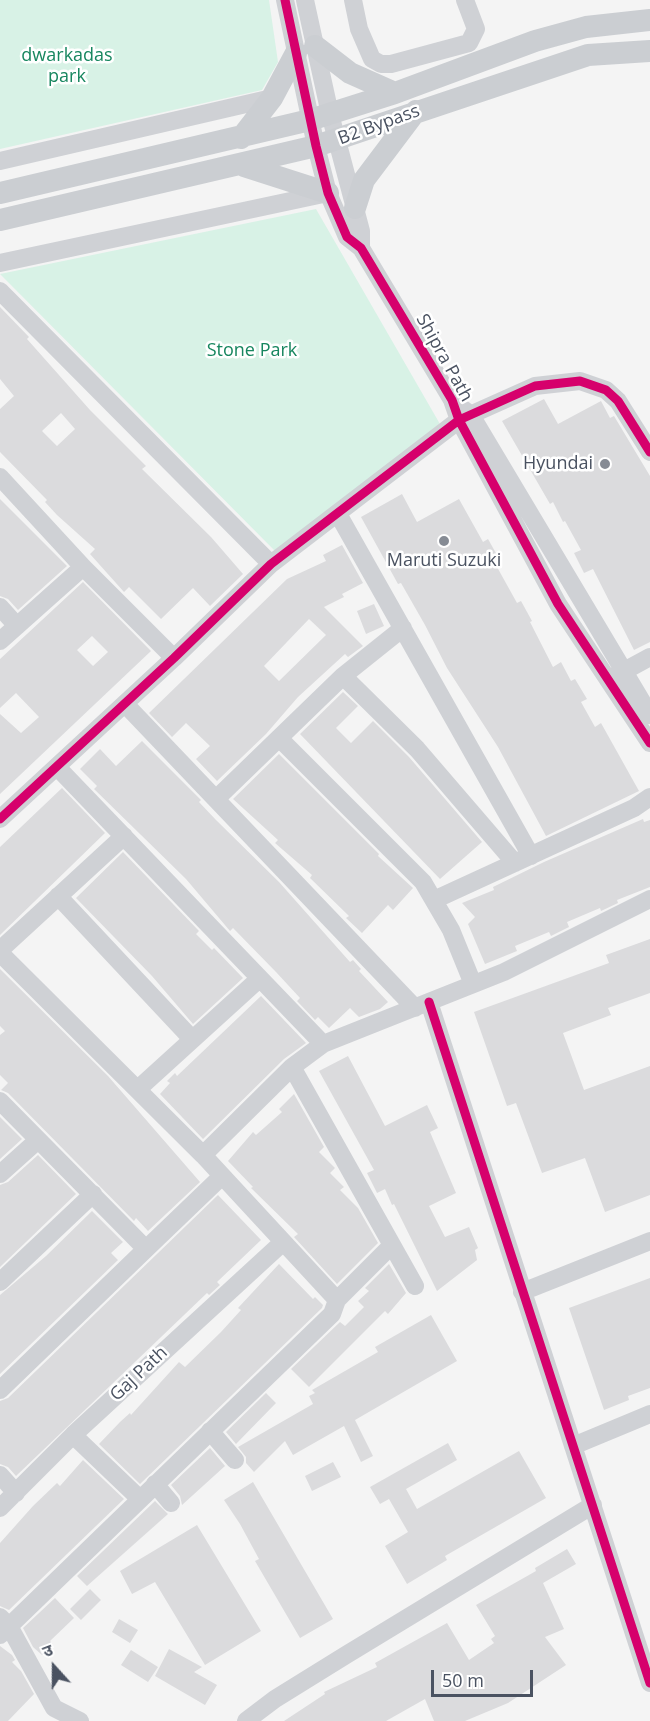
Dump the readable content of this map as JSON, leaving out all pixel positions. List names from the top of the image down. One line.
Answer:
{"streets":{"main road":["B2 Bypass"],"street":["Shipra Path","Gaj Path"]},"crossings":[["B2 Bypass","Shipra Path"]],"parks":["dwarkadas park","Stone Park"],"places":["Hyundai","Maruti Suzuki"],"scale_bar":"50 m","north":"top"}
